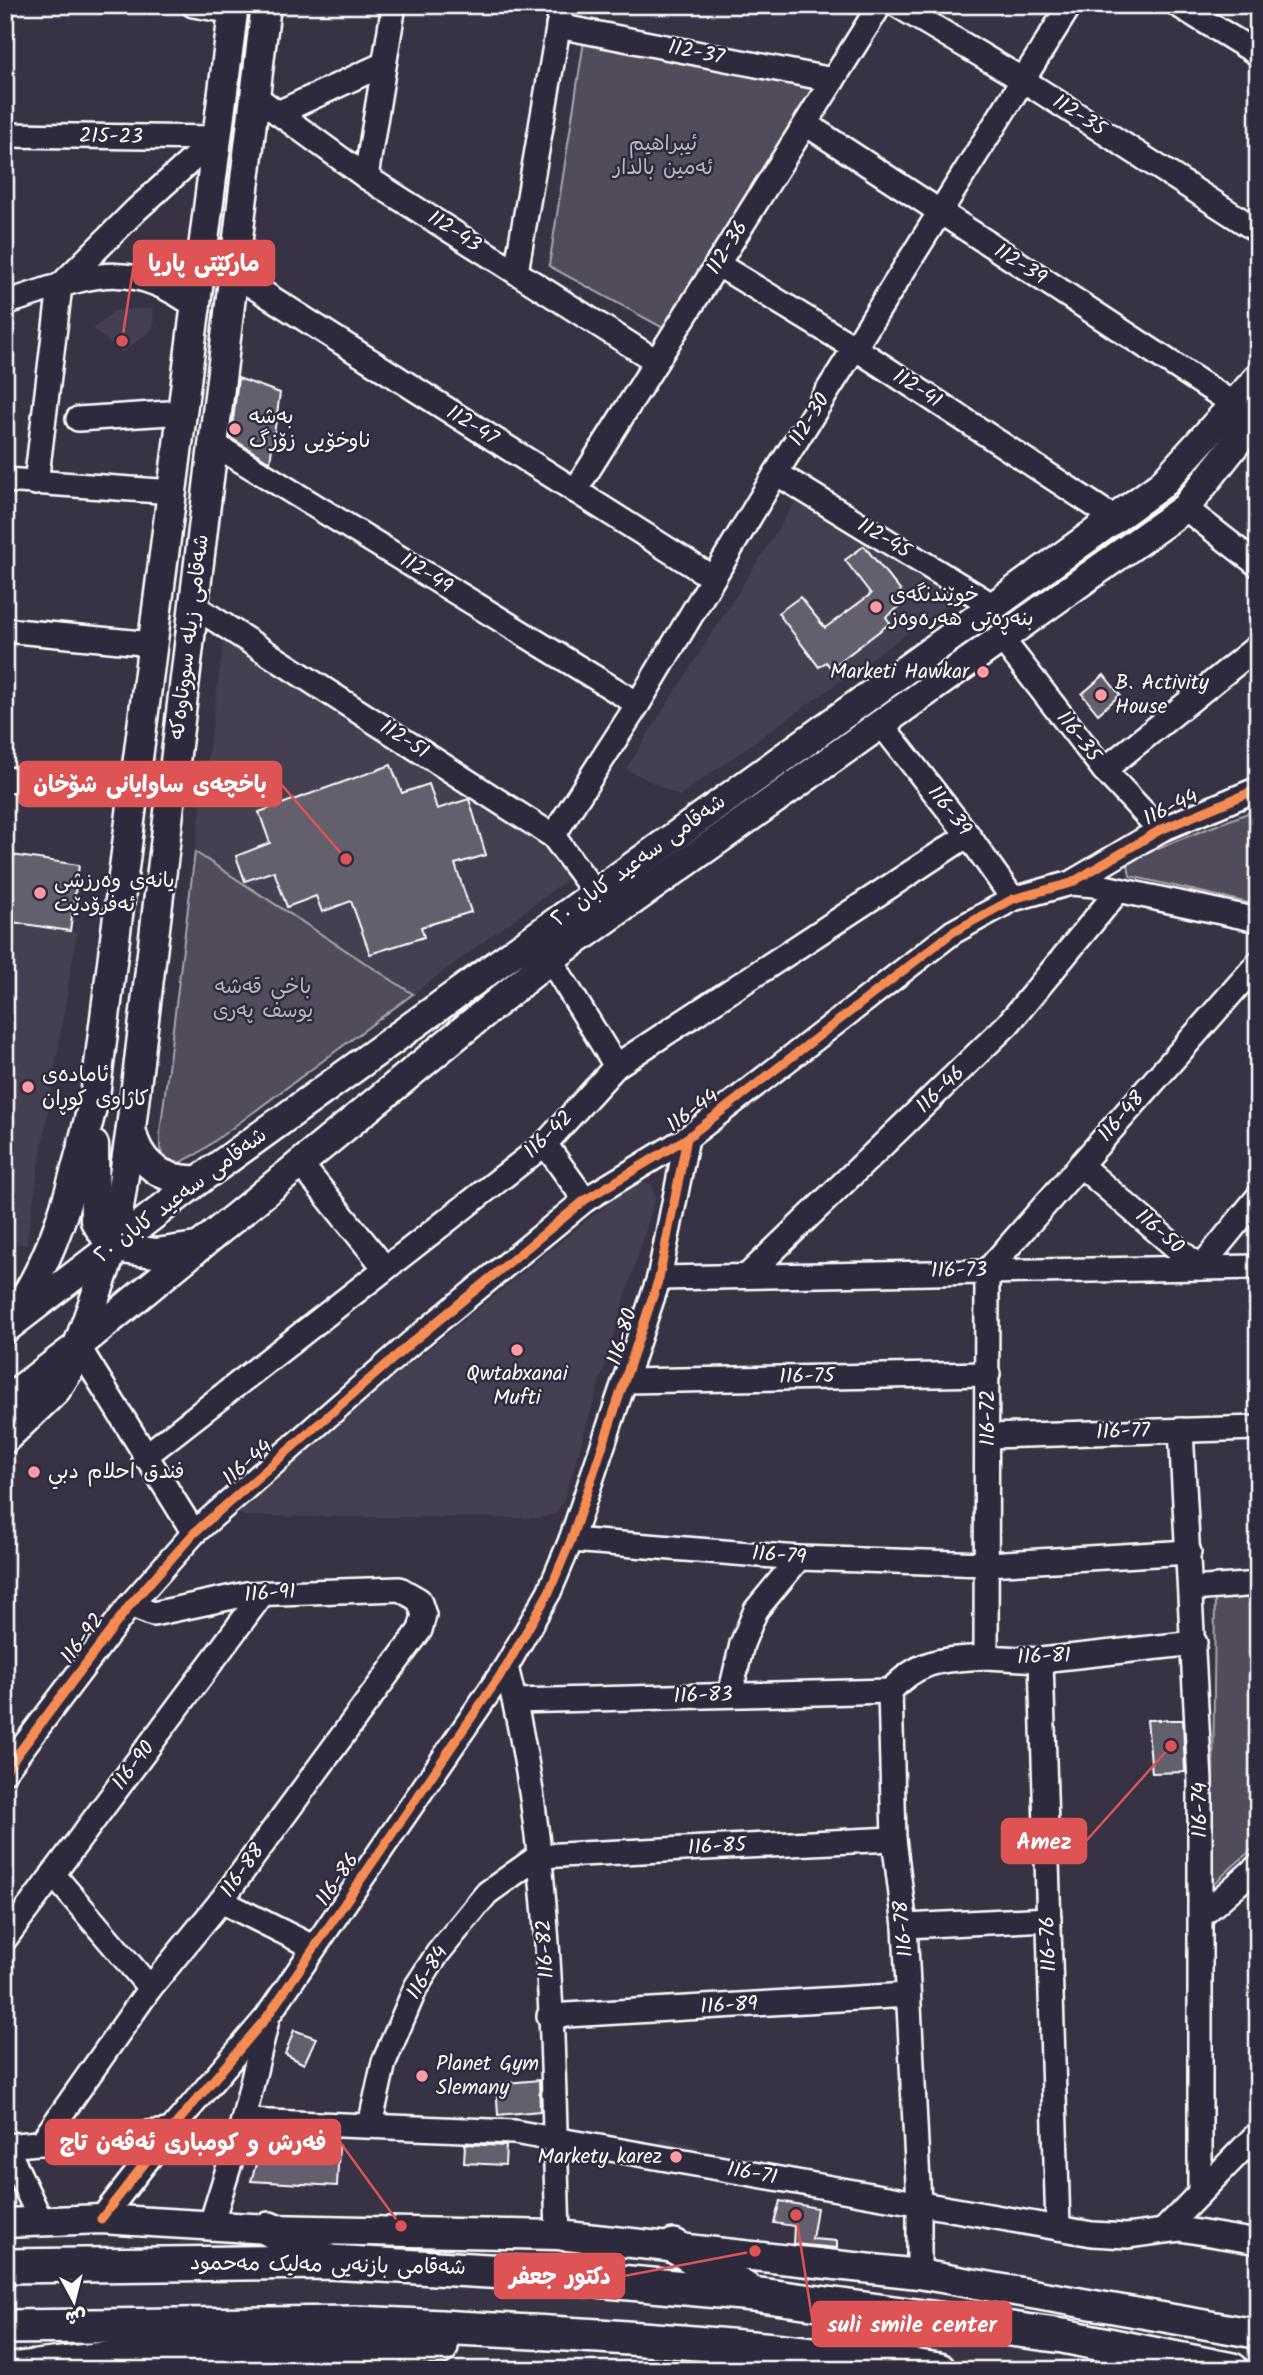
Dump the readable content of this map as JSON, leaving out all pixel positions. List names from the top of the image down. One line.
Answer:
{"streets":{"highway":["شەقامی بازنەیی مەلیک مەحمود"],"main road":["شەقامی زیلە سووتاوەکە","شەقامی سەعید کابان ٢٠"],"street":["112-37","112-35","215-23","112-43","112-36","112-39","112-41","112-30","112-47","112-45","112-49","116-35","112-51","116-44","116-39","116-46","116-48","116-42","116-50","116-73","116-80","116-75","116-72","116-77","116-79","116-91","116-92","116-81","116-83","116-90","116-74","116-85","116-88","116-86","116-78","116-76","116-82","116-84","116-89","116-71"]},"crossings":[["112-37","112-36"],["112-35","112-30"],["215-23","شەقامی زیلە سووتاوەکە"],["112-43","112-36"],["112-43","شەقامی زیلە سووتاوەکە"],["112-36","112-39"],["112-36","112-41"],["112-36","112-47"],["112-39","112-30"],["112-39","شەقامی سەعید کابان ٢٠"],["112-41","112-30"],["112-41","شەقامی سەعید کابان ٢٠"],["112-30","112-47"],["112-30","112-45"],["112-30","112-49"],["112-30","112-51"],["112-47","شەقامی زیلە سووتاوەکە"],["112-45","شەقامی سەعید کابان ٢٠"],["112-49","شەقامی زیلە سووتاوەکە"],["شەقامی زیلە سووتاوەکە","112-51"],["شەقامی زیلە سووتاوەکە","شەقامی سەعید کابان ٢٠"],["116-35","116-44"],["116-35","شەقامی سەعید کابان ٢٠"],["112-51","شەقامی سەعید کابان ٢٠"],["116-44","116-39"],["116-44","116-80"],["116-44","116-92"],["116-39","شەقامی سەعید کابان ٢٠"],["116-39","116-42"],["116-46","116-73"],["116-48","116-50"],["116-48","116-73"],["116-48","116-72"],["116-50","116-73"],["116-73","116-80"],["116-73","116-72"],["116-80","116-75"],["116-80","116-79"],["116-80","116-86"],["116-75","116-72"],["116-72","116-77"],["116-72","116-79"],["116-72","116-81"],["116-77","116-74"],["116-79","116-81"],["116-79","116-74"],["116-79","116-86"],["116-91","116-92"],["116-91","116-90"],["116-91","116-88"],["116-81","116-74"],["116-81","116-76"],["116-83","116-78"],["116-83","116-82"],["116-85","116-78"],["116-85","116-82"],["116-85","116-84"],["116-86","116-82"],["116-78","116-89"],["116-78","116-71"],["116-76","116-71"],["116-82","116-84"],["116-82","116-89"],["116-82","116-71"],["116-84","116-71"]],"parks":["ئیبراهیم ئەمین بالدار","باخی قەشە یوسف پەری"],"places":["مارکێتی پاریا","بەشە ناوخۆیی زۆزگ","خوێندنگەی بنەڕەتی هەرەوەز","Marketi Hawkar","B. Activity House","باخچەی ساوایانی شۆخان","یانەی وەرزشی ئەفرۆدێت","ئامادەی کاژاوی کوڕان","Qwtabxanai Mufti","فندق احلام دبي","Amez","Planet Gym Slemany","Markety karez","suli smile center","فەرش و کومباری ئەڤەن تاج","دكتور جعفر"],"north":"bottom"}
